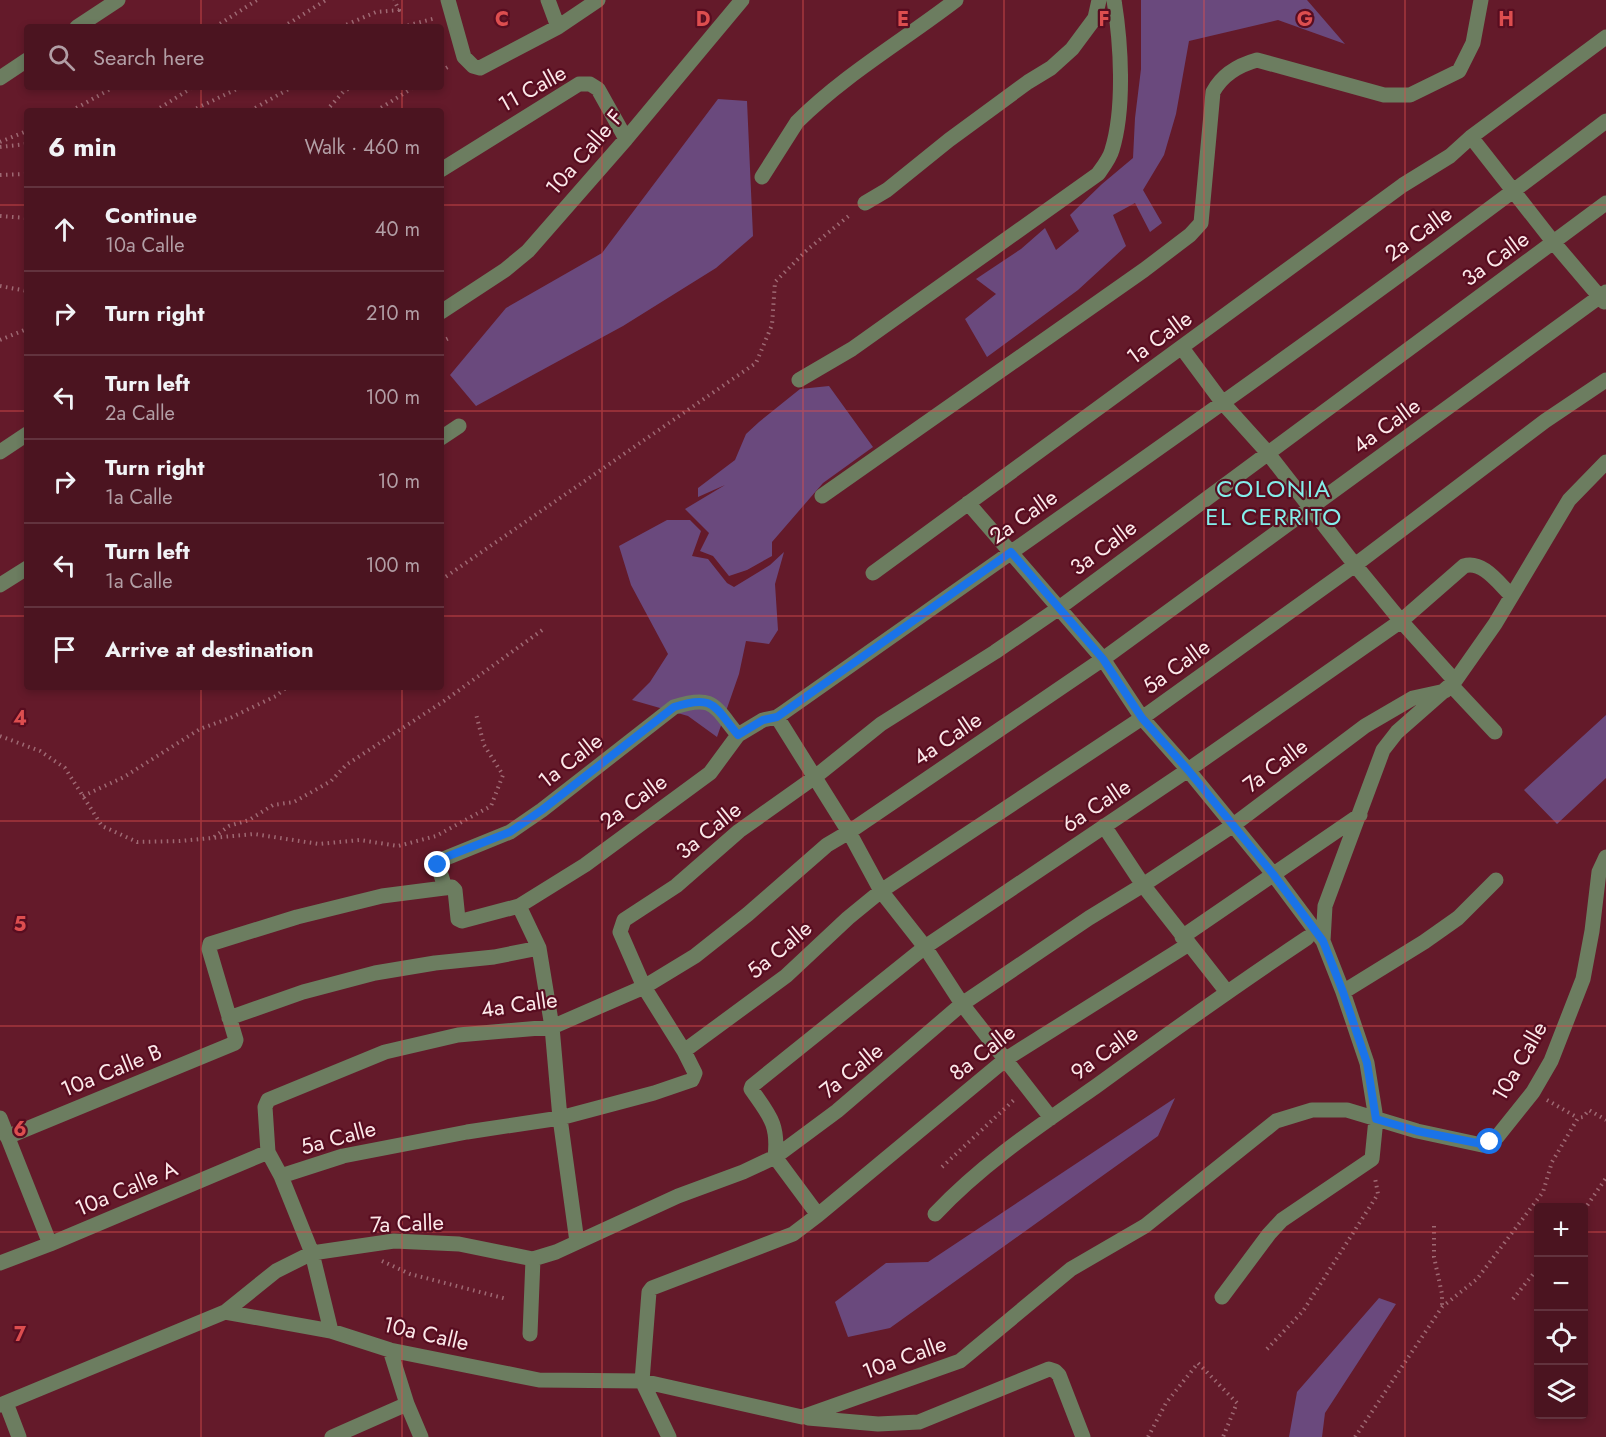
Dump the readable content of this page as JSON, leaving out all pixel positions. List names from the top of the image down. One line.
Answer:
{"streets":{"street":["11 Calle","10a Calle F","2a Calle","3a Calle","1a Calle","4a Calle","5a Calle","7a Calle","6a Calle","8a Calle","9a Calle","10a Calle","10a Calle B","10a Calle A"]},"crossings":[["11 Calle","10a Calle F"],["2a Calle","1a Calle"],["3a Calle","4a Calle"],["3a Calle","5a Calle"],["4a Calle","10a Calle A"],["7a Calle","6a Calle"],["7a Calle","10a Calle"],["8a Calle","10a Calle"]],"districts":["COLONIA EL CERRITO"],"page":{"search":"Search here","heading":["6 min","Walk · 460 m"],"list":[["Continue","10a Calle","40 m"],["Turn right","210 m"],["Turn left","2a Calle","100 m"],["Turn right","1a Calle","10 m"],["Turn left","1a Calle","100 m"],"Arrive at destination"],"map_buttons":["+","−"]},"grid":{"columns":["C","D","E","F","G","H"],"rows":["4","5","6","7"]}}
